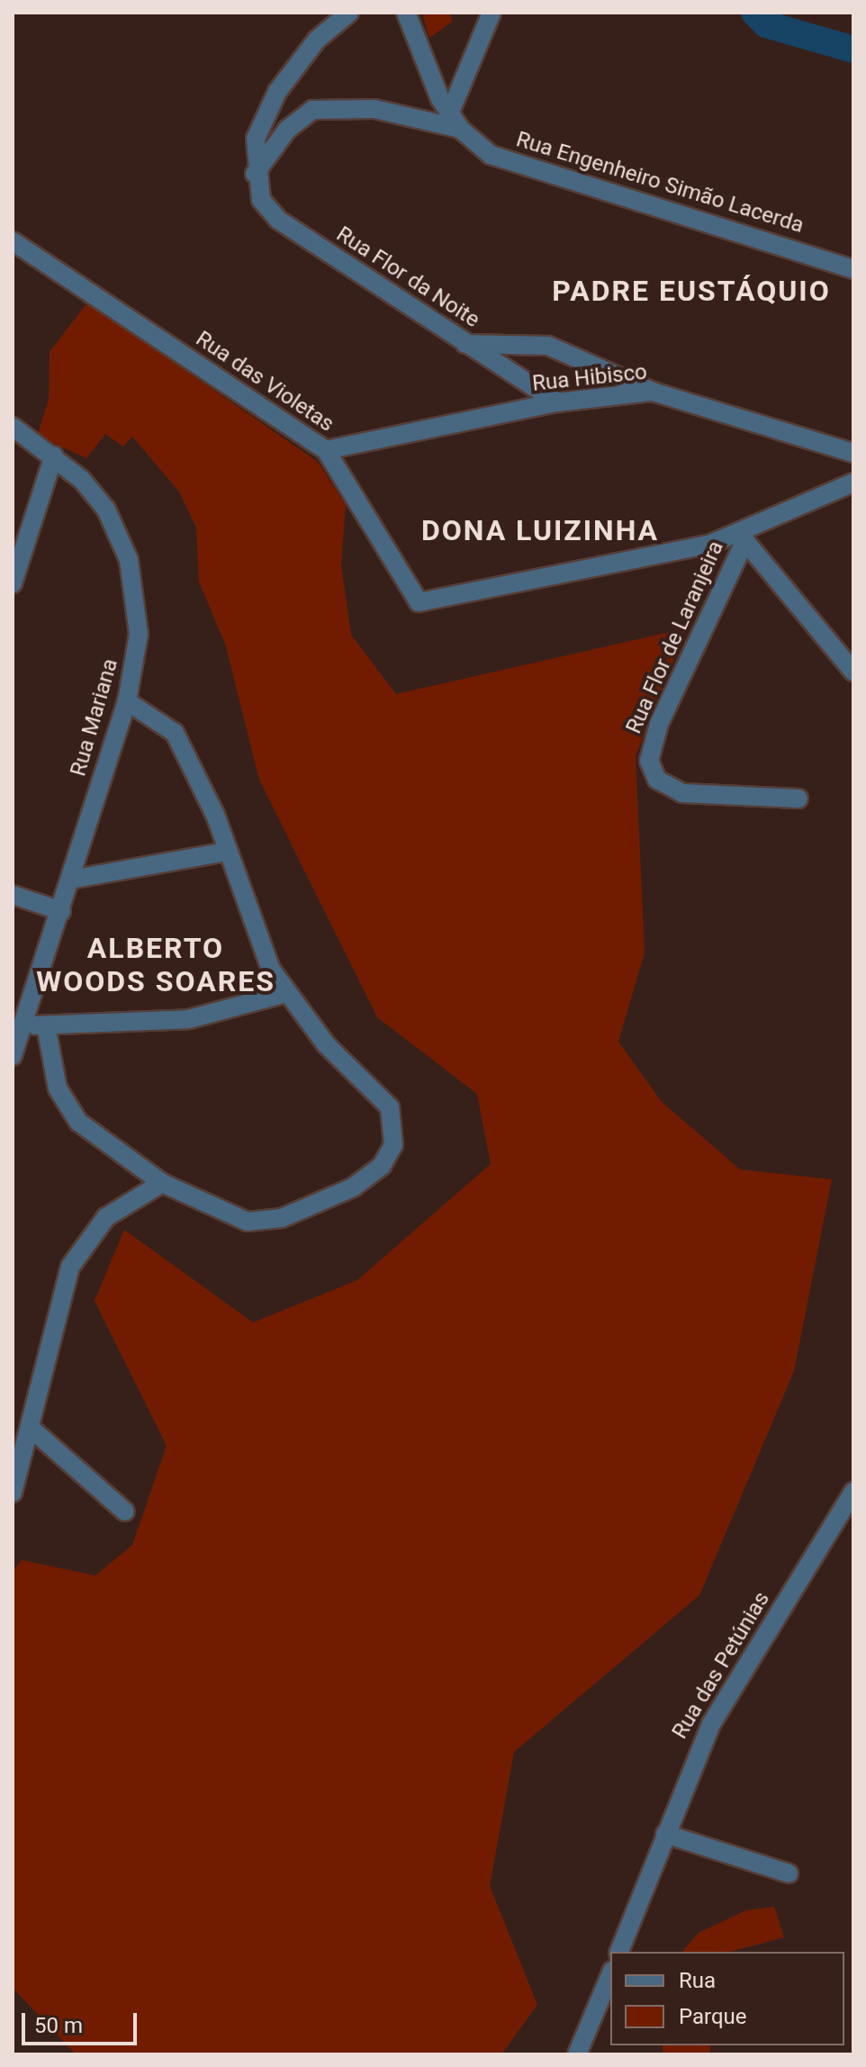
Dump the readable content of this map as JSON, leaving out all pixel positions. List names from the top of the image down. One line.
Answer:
{"streets":{"street":["Rua Engenheiro Simão Lacerda","Rua Flor da Noite","Rua Hibisco","Rua das Violetas","Rua Flor de Laranjeira","Rua Mariana","Rua das Petúnias"]},"crossings":[["Rua Flor da Noite","Rua Hibisco"],["Rua Hibisco","Rua das Violetas"],["Rua das Violetas","Rua Flor de Laranjeira"]],"districts":["PADRE EUSTÁQUIO","DONA LUIZINHA","ALBERTO WOODS SOARES"],"legend":["Rua","Parque"],"scale_bar":"50 m"}
